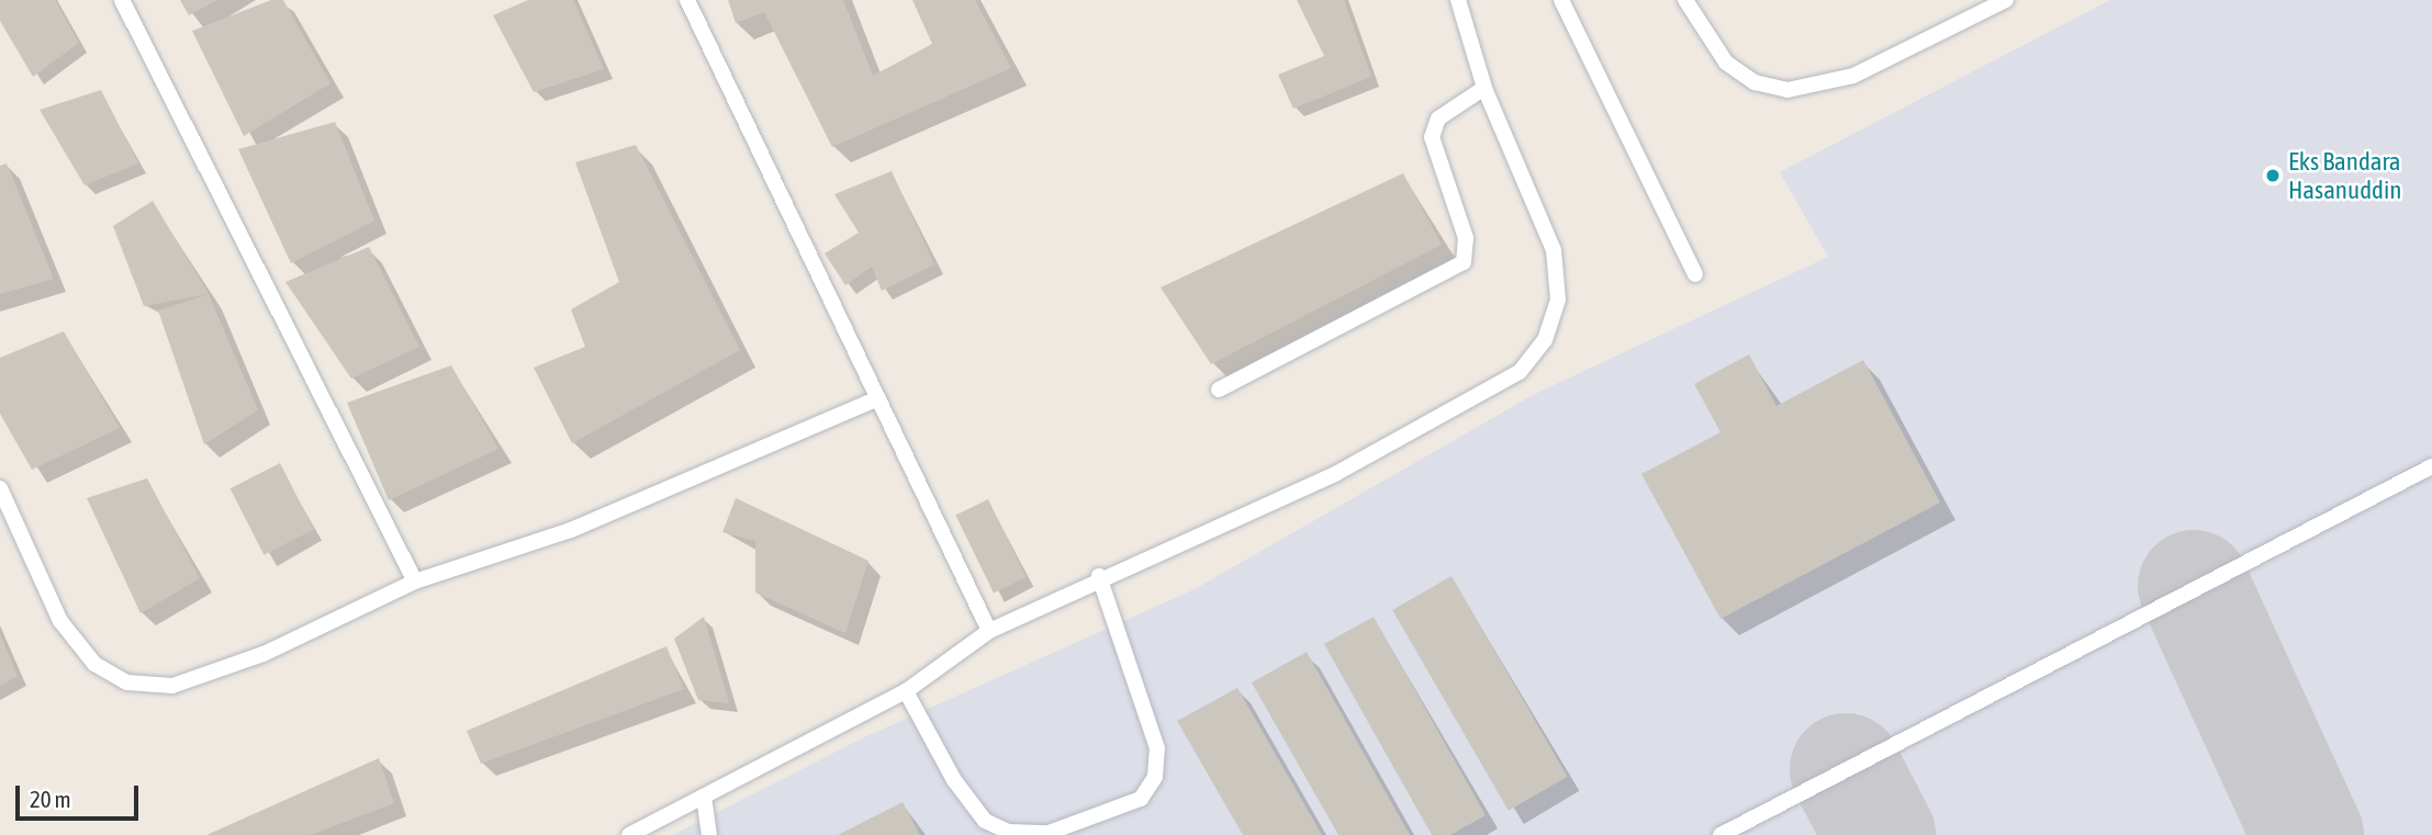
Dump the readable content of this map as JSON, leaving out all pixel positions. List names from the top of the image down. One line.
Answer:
{"places":["Eks Bandara Hasanuddin"],"scale_bar":"20 m"}
